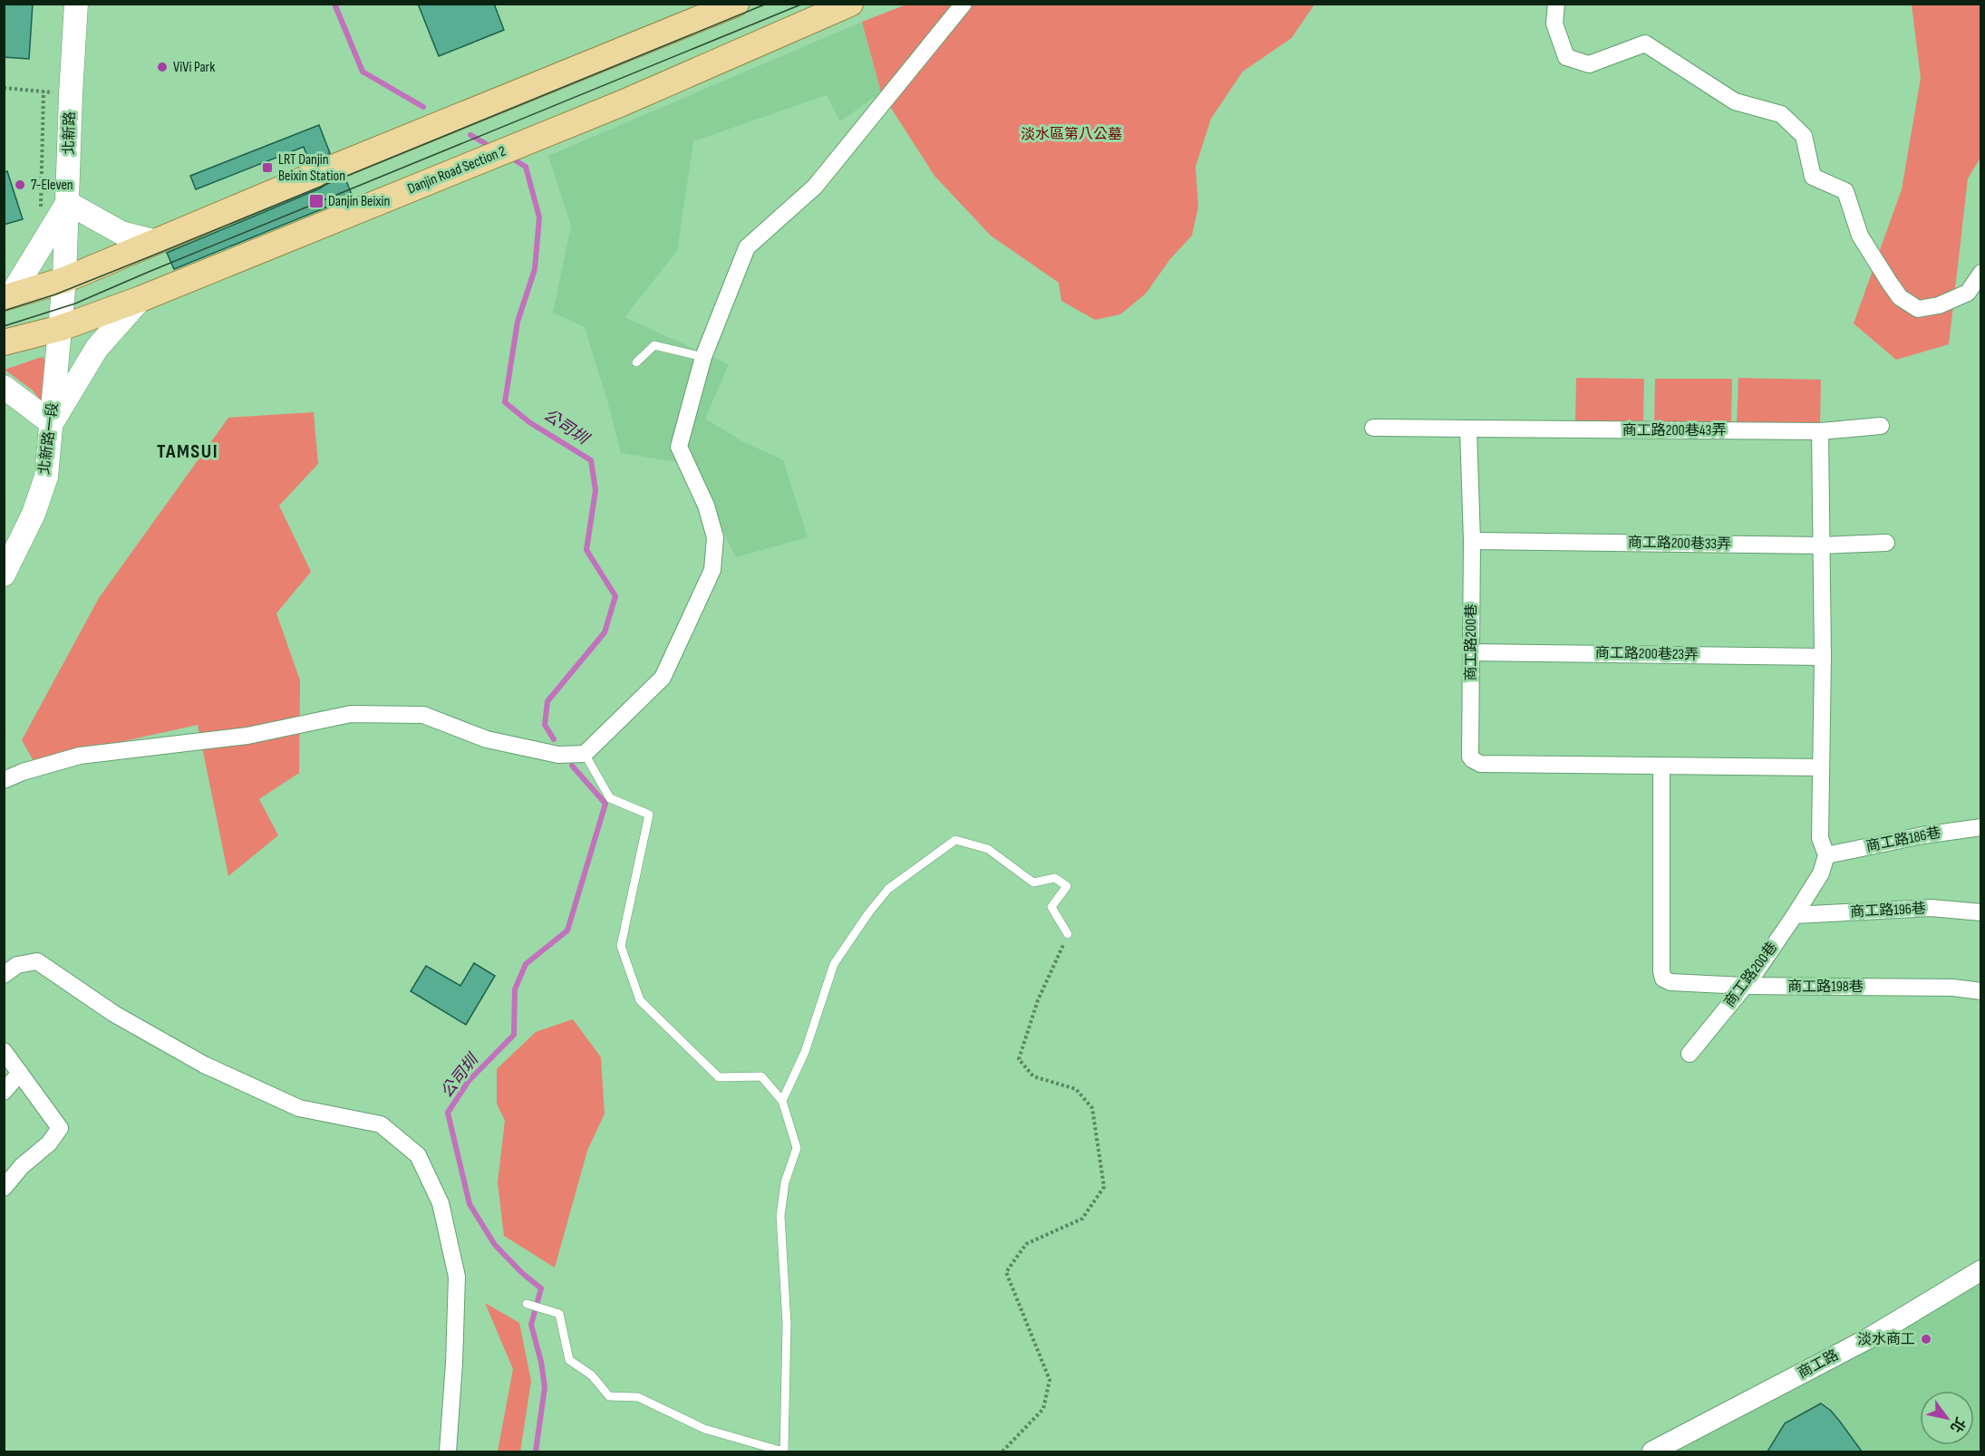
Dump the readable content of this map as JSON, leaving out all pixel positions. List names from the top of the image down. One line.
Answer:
{"streets":{"main road":["北新路","Danjin Road Section 2","北新路一段"],"street":["商工路200巷43弄","商工路200巷33弄","商工路200巷","商工路200巷23弄","商工路186巷","商工路196巷","商工路198巷","商工路"]},"crossings":[["北新路","Danjin Road Section 2"],["北新路","北新路一段"],["Danjin Road Section 2","北新路一段"],["商工路200巷43弄","商工路200巷"],["商工路200巷33弄","商工路200巷"],["商工路200巷","商工路200巷23弄"],["商工路200巷","商工路186巷"],["商工路200巷","商工路196巷"],["商工路200巷","商工路198巷"]],"districts":["TAMSUI"],"water":["公司圳"],"parks":["淡水區第八公墓"],"places":{"other":["ViVi Park","7-Eleven","淡水商工"],"transit":["LRT Danjin Beixin Station","Danjin Beixin"]},"north":"bottom right"}
